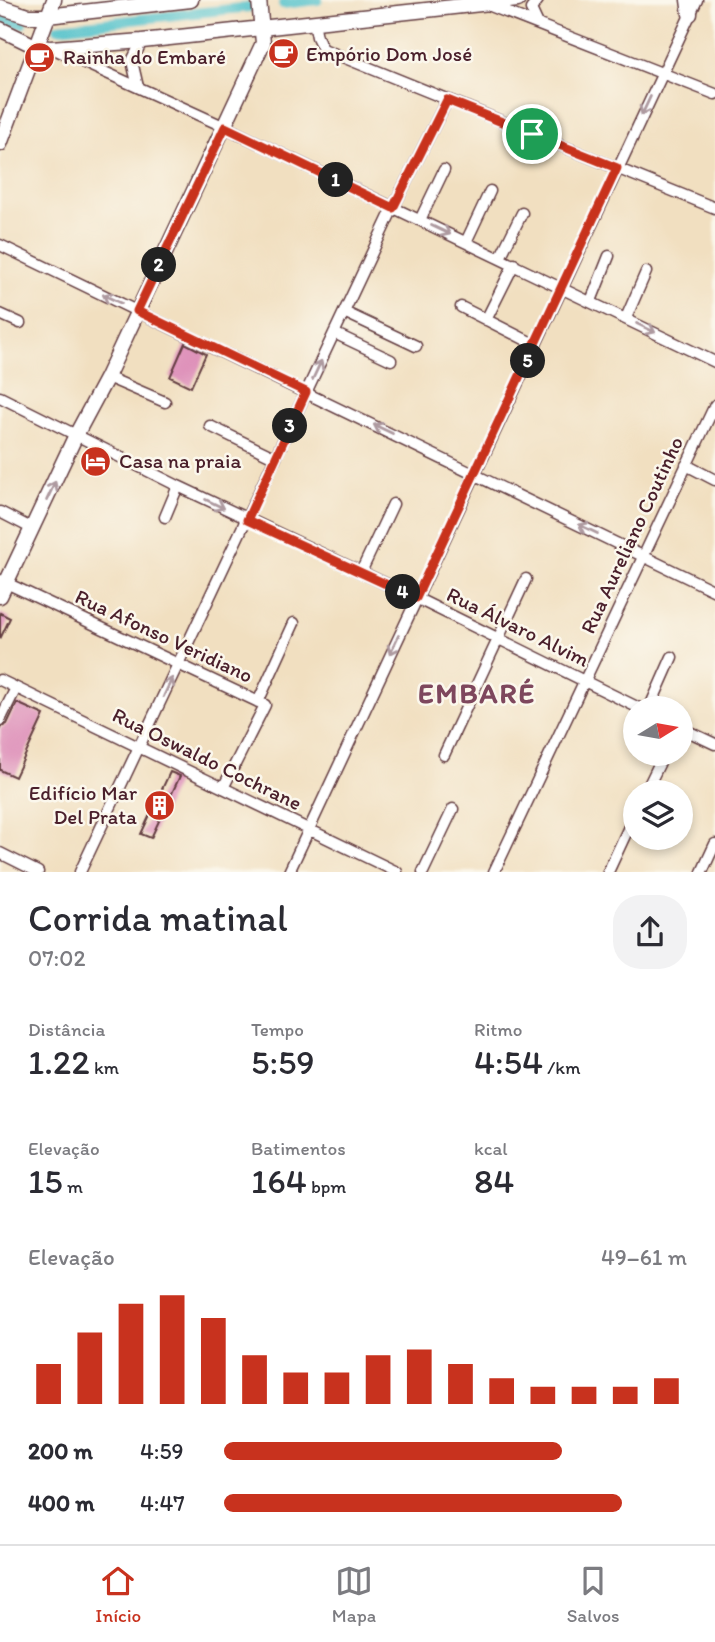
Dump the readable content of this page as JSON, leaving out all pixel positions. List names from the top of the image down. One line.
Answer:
{"streets":{"street":["Rua Aureliano Coutinho","Rua Álvaro Alvim","Rua Afonso Veridiano","Rua Oswaldo Cochrane"]},"crossings":[["Rua Aureliano Coutinho","Rua Álvaro Alvim"],["Rua Afonso Veridiano","Rua Oswaldo Cochrane"]],"districts":["EMBARÉ"],"places":{"cafe":["Empório Dom José","Rainha do Embaré"],"hotel":["Casa na praia"],"building":["Edifício Mar Del Prata"]},"north":"right","page":{"pins":["1","2","5","3","4"],"heading":["Corrida matinal","07:02"],"stats":[["Distância","1.22 km"],["Tempo","5:59"],["Ritmo","4:54 /km"],["Elevação","15 m"],["Batimentos","164 bpm"],["kcal","84"]],"chart":["Elevação","49–61 m"],"list":[{"name":"200 m","note":"4:59"},{"name":"400 m","note":"4:47"}],"tabs":["Início","Mapa","Salvos"]}}
